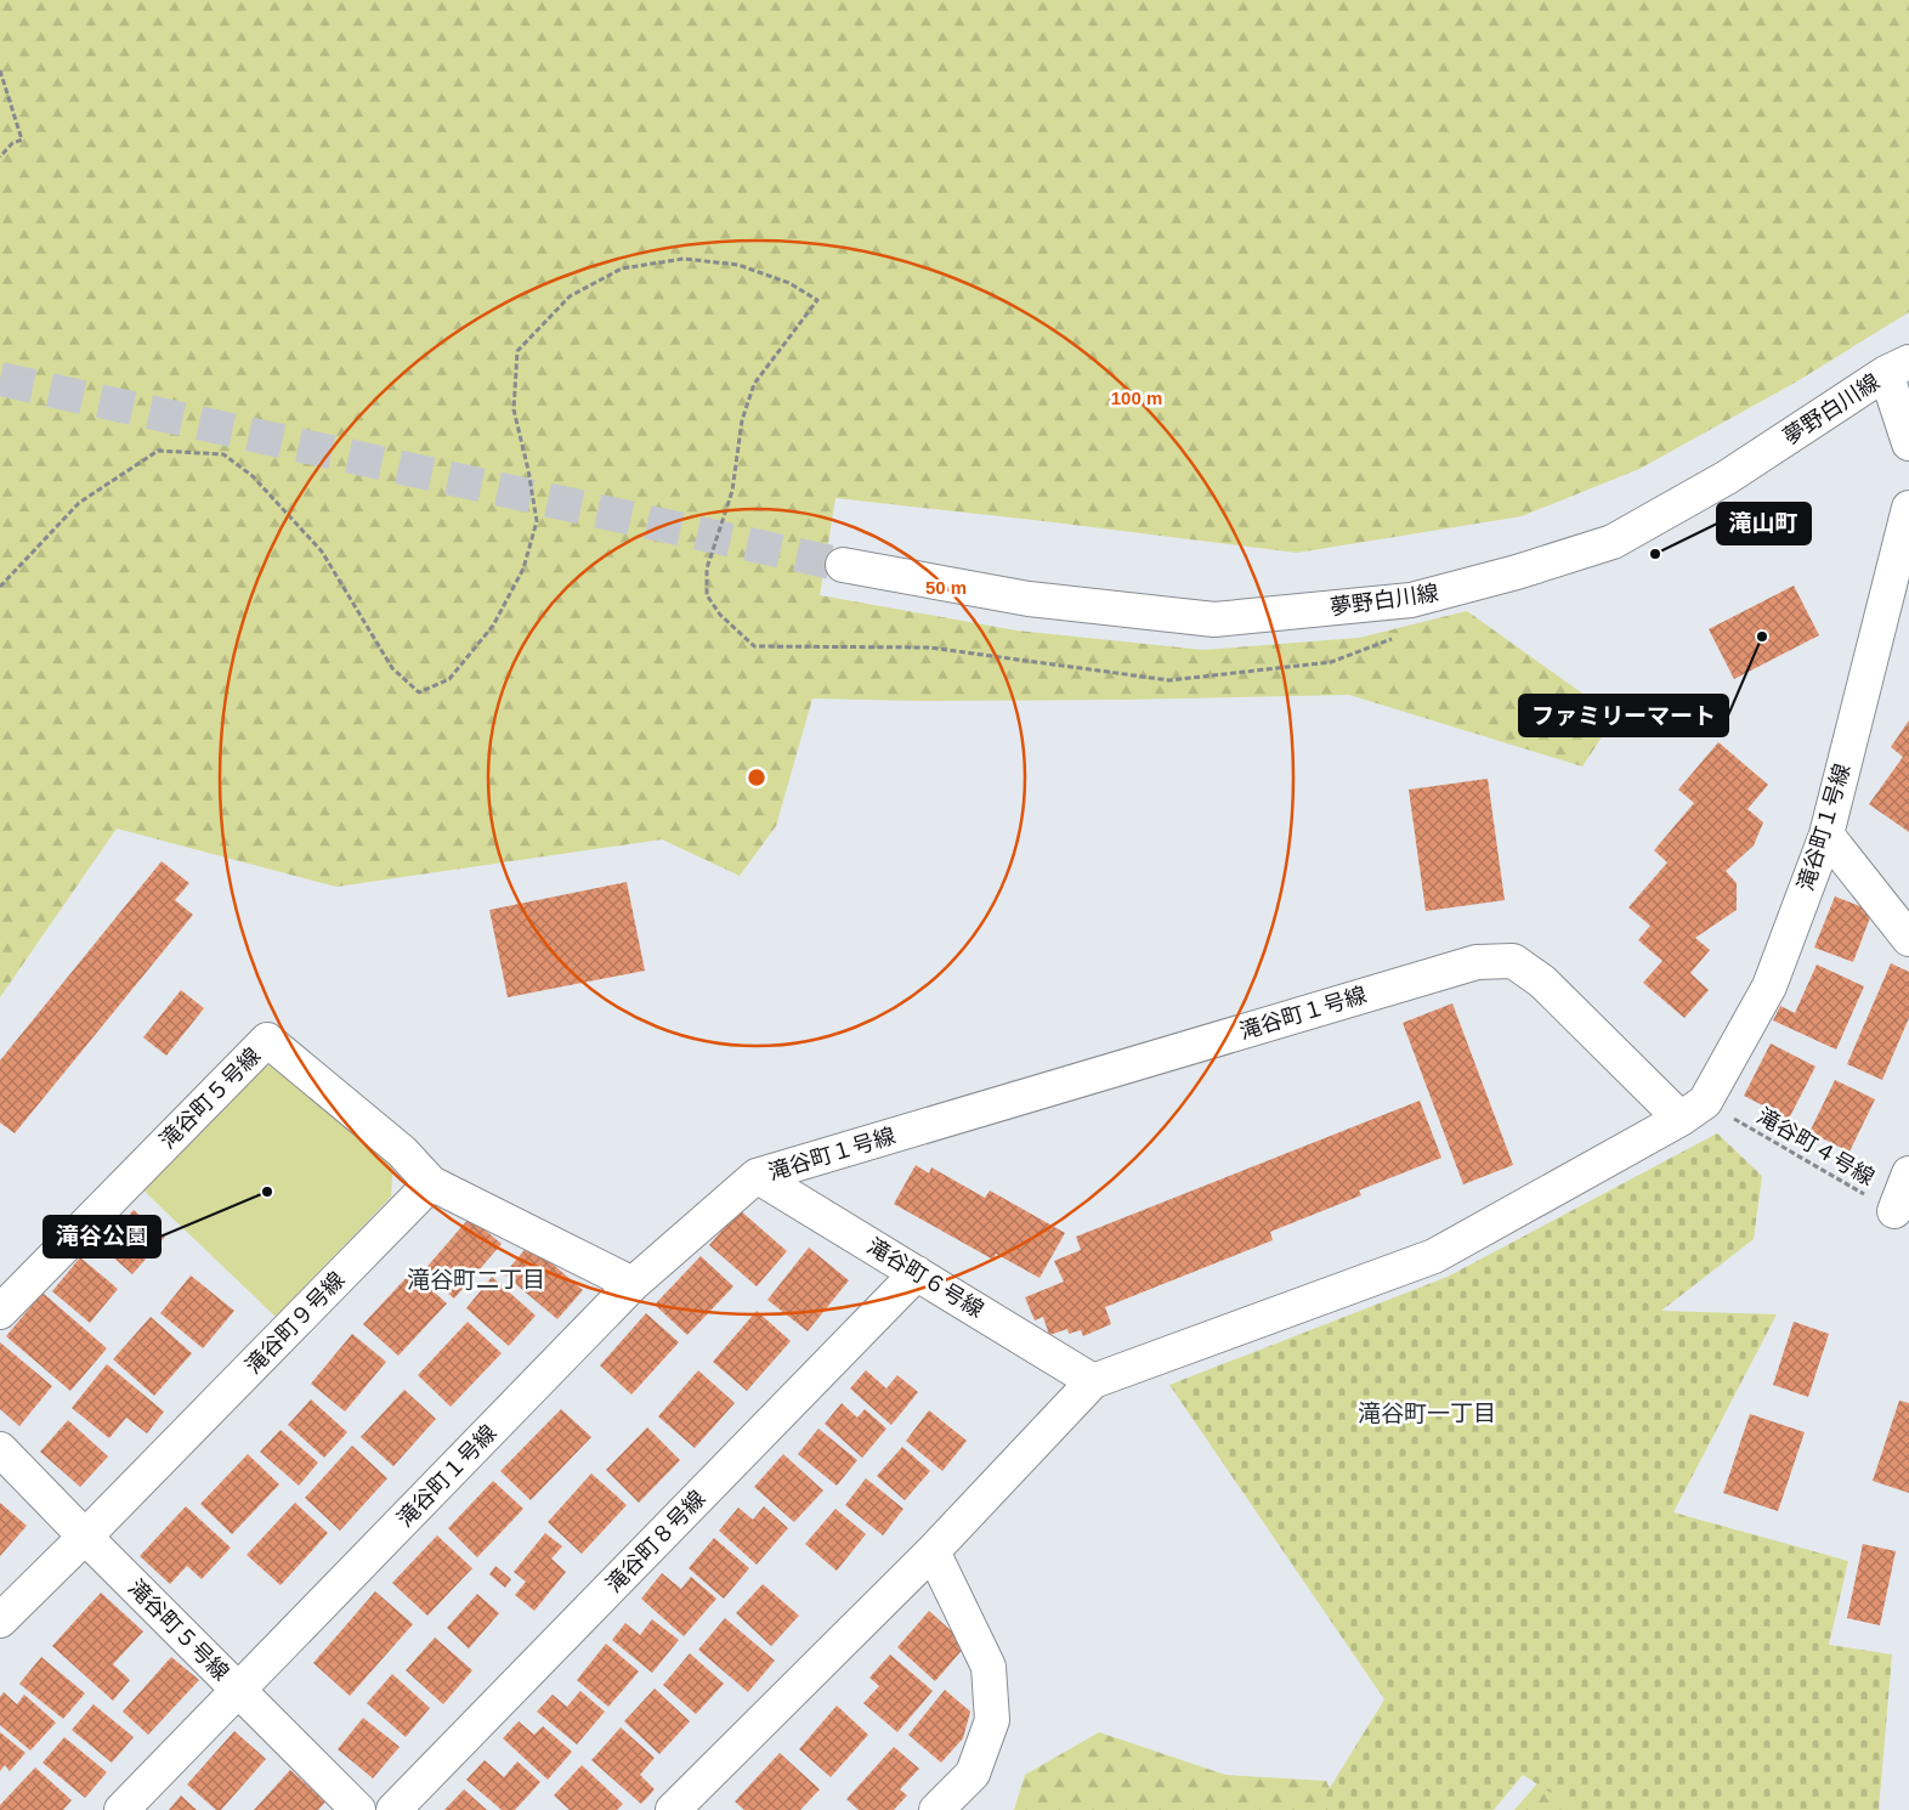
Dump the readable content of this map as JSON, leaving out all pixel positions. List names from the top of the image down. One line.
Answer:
{"streets":{"street":["夢野白川線","滝谷町１号線","滝谷町５号線","滝谷町６号線","滝谷町９号線","滝谷町８号線"],"path":["滝谷町４号線"]},"crossings":[["滝谷町１号線","滝谷町５号線"],["滝谷町１号線","滝谷町４号線"],["滝谷町１号線","滝谷町６号線"],["滝谷町５号線","滝谷町９号線"],["滝谷町６号線","滝谷町８号線"]],"districts":["滝谷町二丁目","滝谷町一丁目"],"places":["滝山町","ファミリーマート","滝谷公園"],"rings":["100 m","50 m"]}
